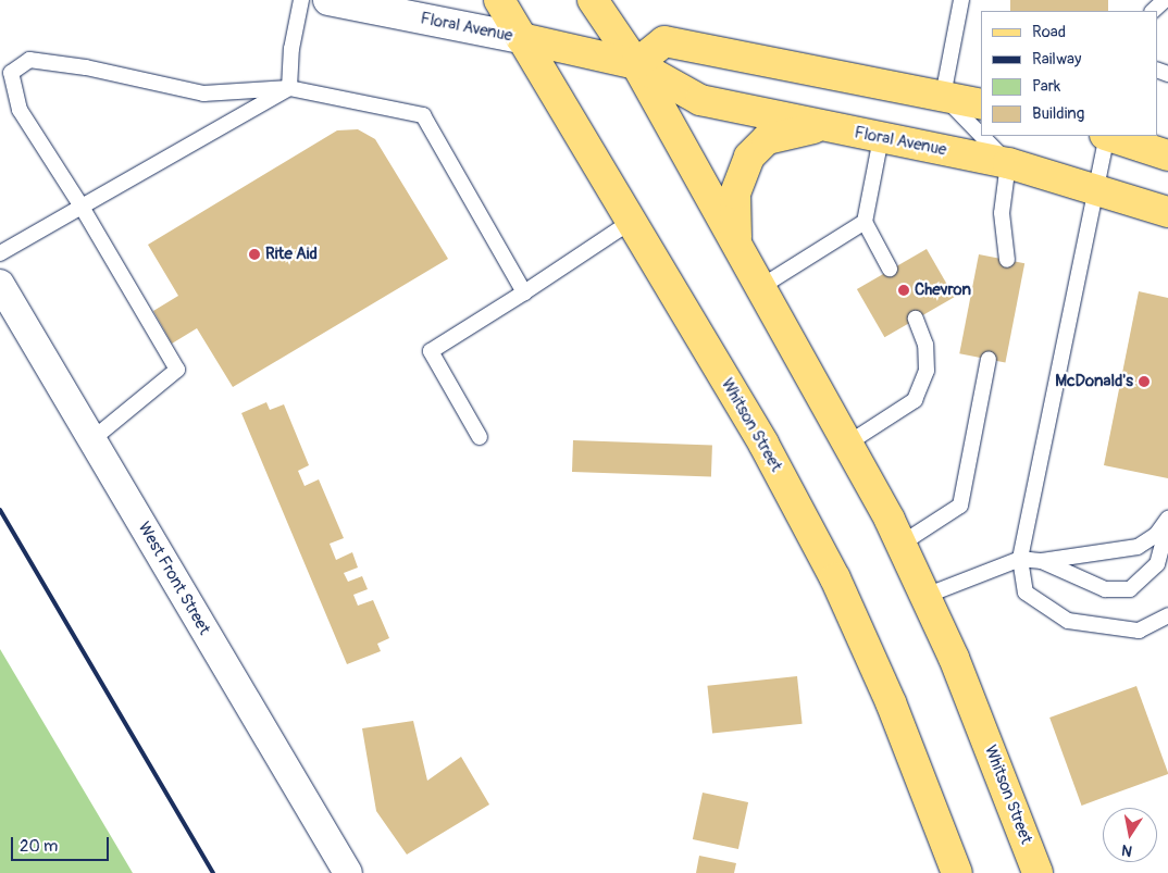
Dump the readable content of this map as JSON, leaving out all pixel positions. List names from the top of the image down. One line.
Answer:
{"streets":{"main road":["Floral Avenue","Whitson Street"],"street":["West Front Street"]},"crossings":[["Floral Avenue","Whitson Street"]],"places":["Rite Aid","Chevron","McDonald's"],"legend":["Road","Railway","Park","Building"],"scale_bar":"20 m","north":"bottom"}
